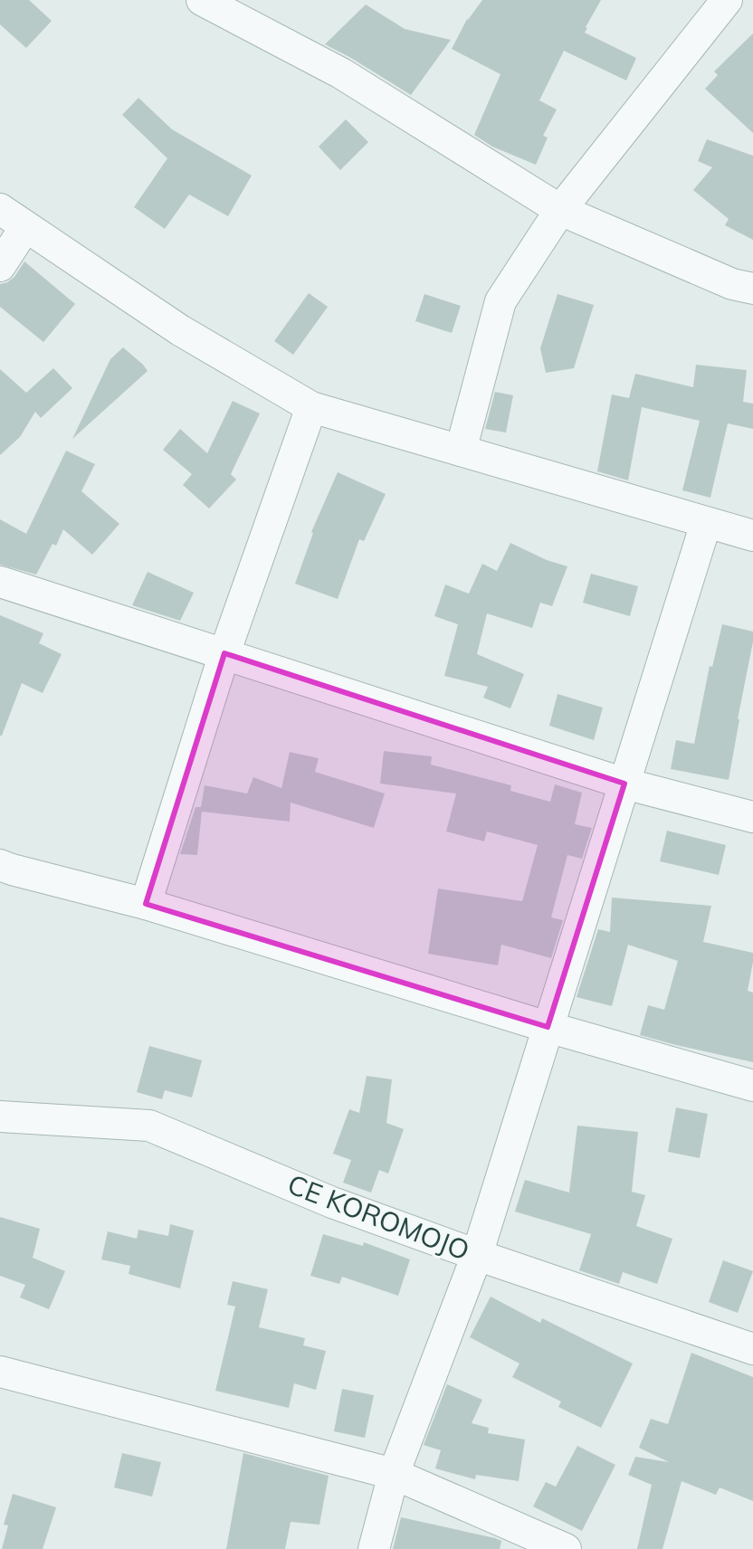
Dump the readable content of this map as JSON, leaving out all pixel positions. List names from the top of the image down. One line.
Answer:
{"streets":{"street":["CE KOROMOJO"]}}
